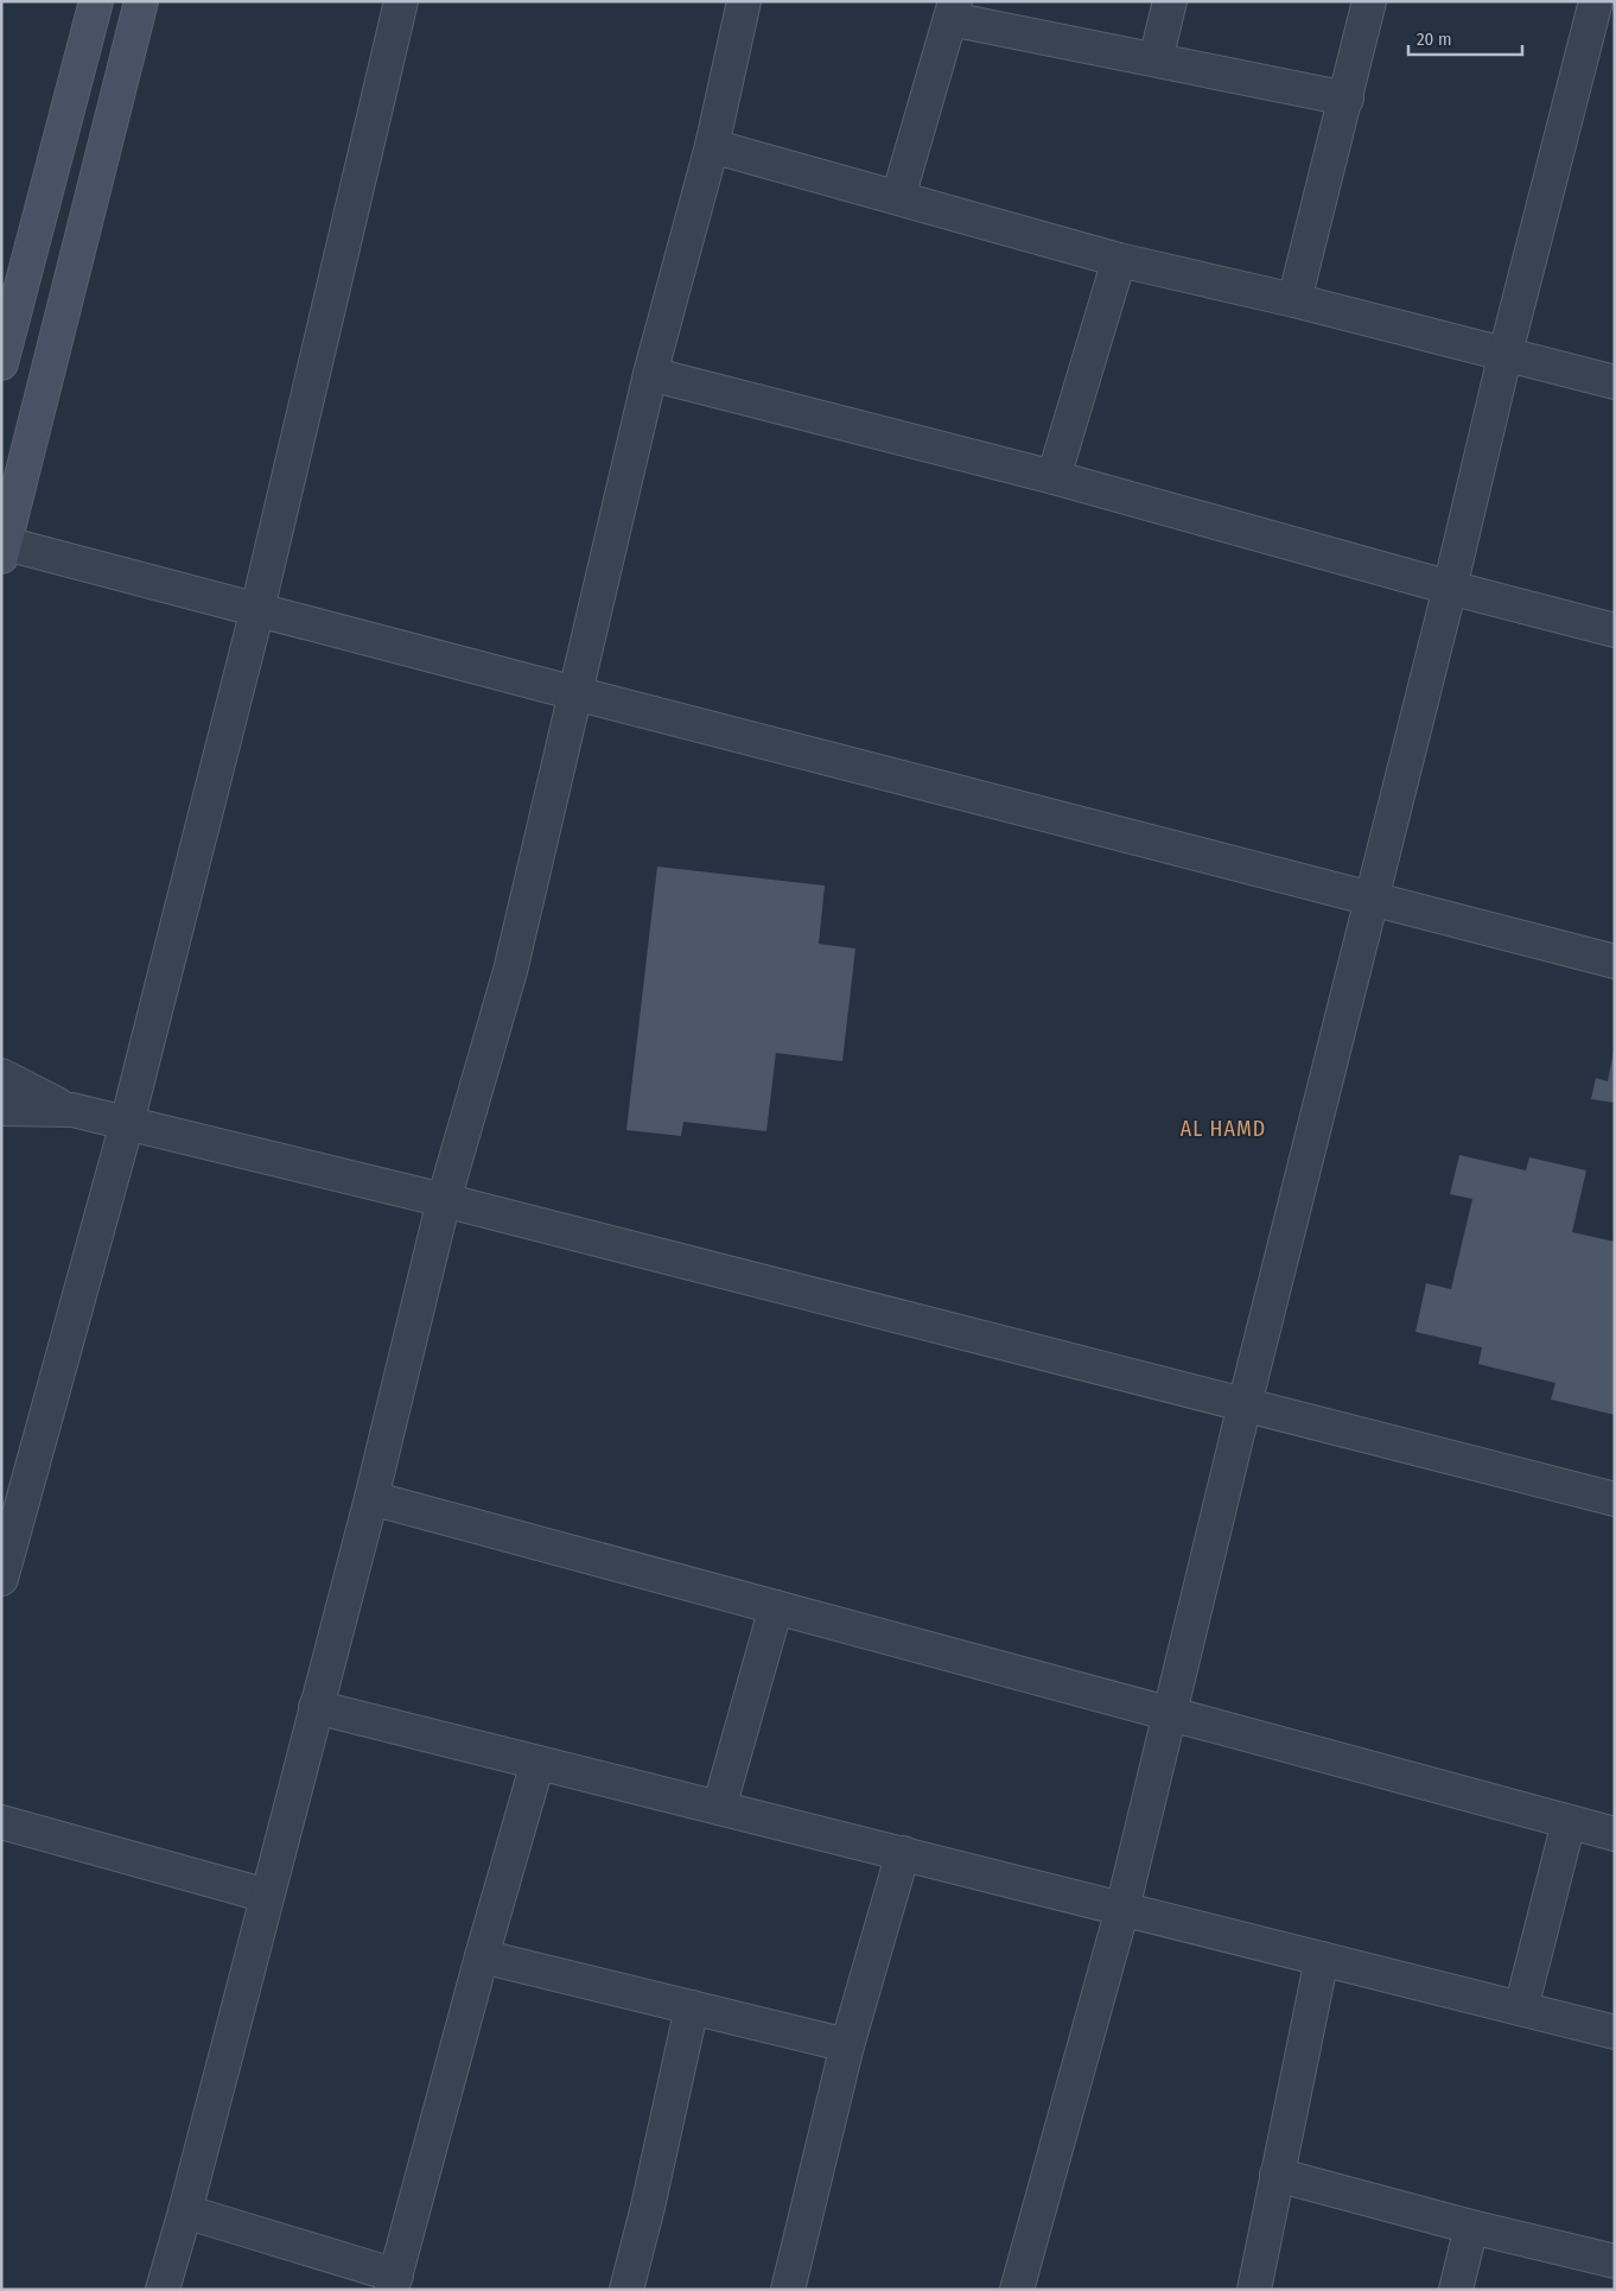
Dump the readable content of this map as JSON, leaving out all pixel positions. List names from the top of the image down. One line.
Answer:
{"districts":["AL HAMD"],"scale_bar":"20 m"}
